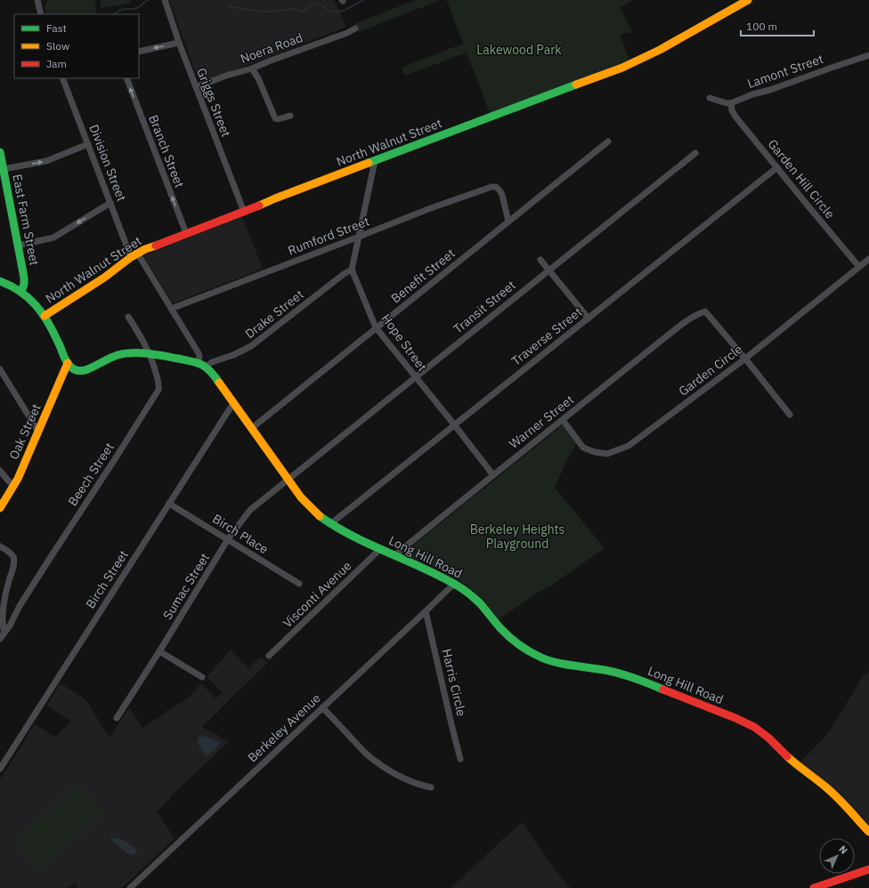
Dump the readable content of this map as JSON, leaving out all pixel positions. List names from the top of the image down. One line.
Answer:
{"streets":{"main road":["North Walnut Street","East Farm Street","Oak Street","Long Hill Road"],"street":["Noera Road","Lamont Street","Griggs Street","Branch Street","Division Street","Garden Hill Circle","Rumford Street","Benefit Street","Transit Street","Drake Street","Traverse Street","Hope Street","Garden Circle","Warner Street","Beech Street","Birch Place","Birch Street","Sumac Street","Visconti Avenue","Harris Circle","Berkeley Avenue"]},"crossings":[["Noera Road","Griggs Street"],["Lamont Street","Garden Hill Circle"],["Griggs Street","North Walnut Street"],["North Walnut Street","Branch Street"],["North Walnut Street","Division Street"],["Division Street","Rumford Street"],["Division Street","Drake Street"],["Division Street","Long Hill Road"],["Garden Hill Circle","Traverse Street"],["Garden Hill Circle","Garden Circle"],["Rumford Street","Benefit Street"],["Benefit Street","Hope Street"],["Benefit Street","Long Hill Road"],["Transit Street","Hope Street"],["Transit Street","Long Hill Road"],["Transit Street","Sumac Street"],["Drake Street","Hope Street"],["Drake Street","Long Hill Road"],["Traverse Street","Hope Street"],["Traverse Street","Long Hill Road"],["Hope Street","Warner Street"],["Garden Circle","Warner Street"],["Warner Street","Long Hill Road"],["Birch Place","Birch Street"],["Birch Place","Sumac Street"],["Long Hill Road","Birch Street"],["Long Hill Road","Sumac Street"],["Long Hill Road","Visconti Avenue"],["Long Hill Road","Berkeley Avenue"],["Harris Circle","Berkeley Avenue"]],"one_way":["Branch Street"],"parks":["Lakewood Park","Berkeley Heights Playground"],"legend":["Fast","Slow","Jam"],"scale_bar":"100 m","north":"top right"}
